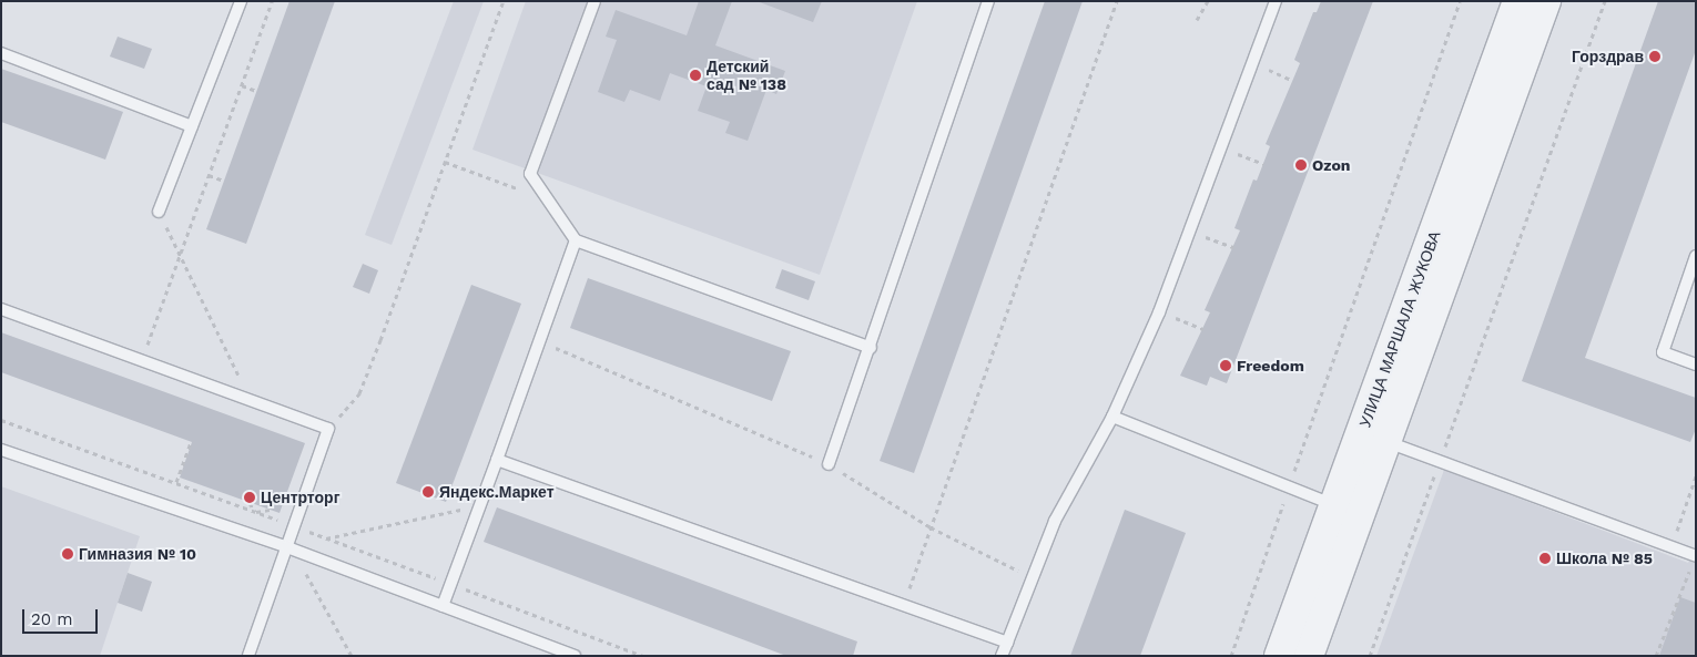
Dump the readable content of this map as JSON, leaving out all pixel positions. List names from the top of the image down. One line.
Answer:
{"streets":{"street":["УЛИЦА МАРШАЛА ЖУКОВА"]},"places":["Горздрав","Детский сад № 138","Ozon","Freedom","Яндекс.Маркет","Центрторг","Гимназия № 10","Школа № 85"],"scale_bar":"20 m"}
